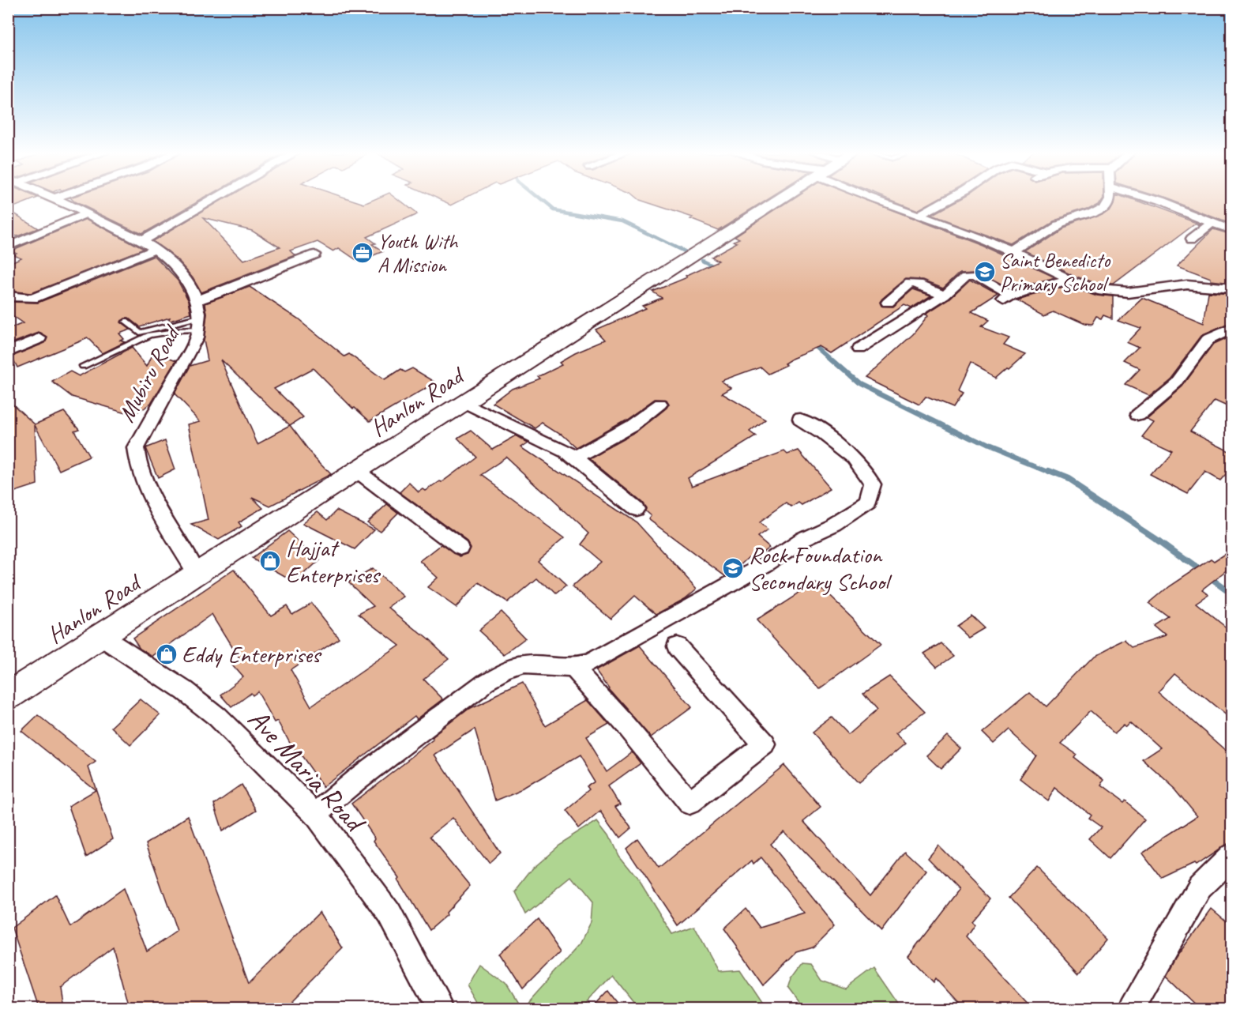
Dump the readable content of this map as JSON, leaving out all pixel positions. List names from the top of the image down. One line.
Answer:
{"streets":{"main road":["Hanlon Road"],"street":["Mubiru Road","Ave Maria Road"]},"crossings":[["Mubiru Road","Hanlon Road"],["Hanlon Road","Ave Maria Road"]],"places":{"office":["Youth With A Mission"],"school or university":["Saint Benedicto Primary School","Rock Foundation Secondary School"],"shop":["Hajjat Enterprises","Eddy Enterprises"]}}
